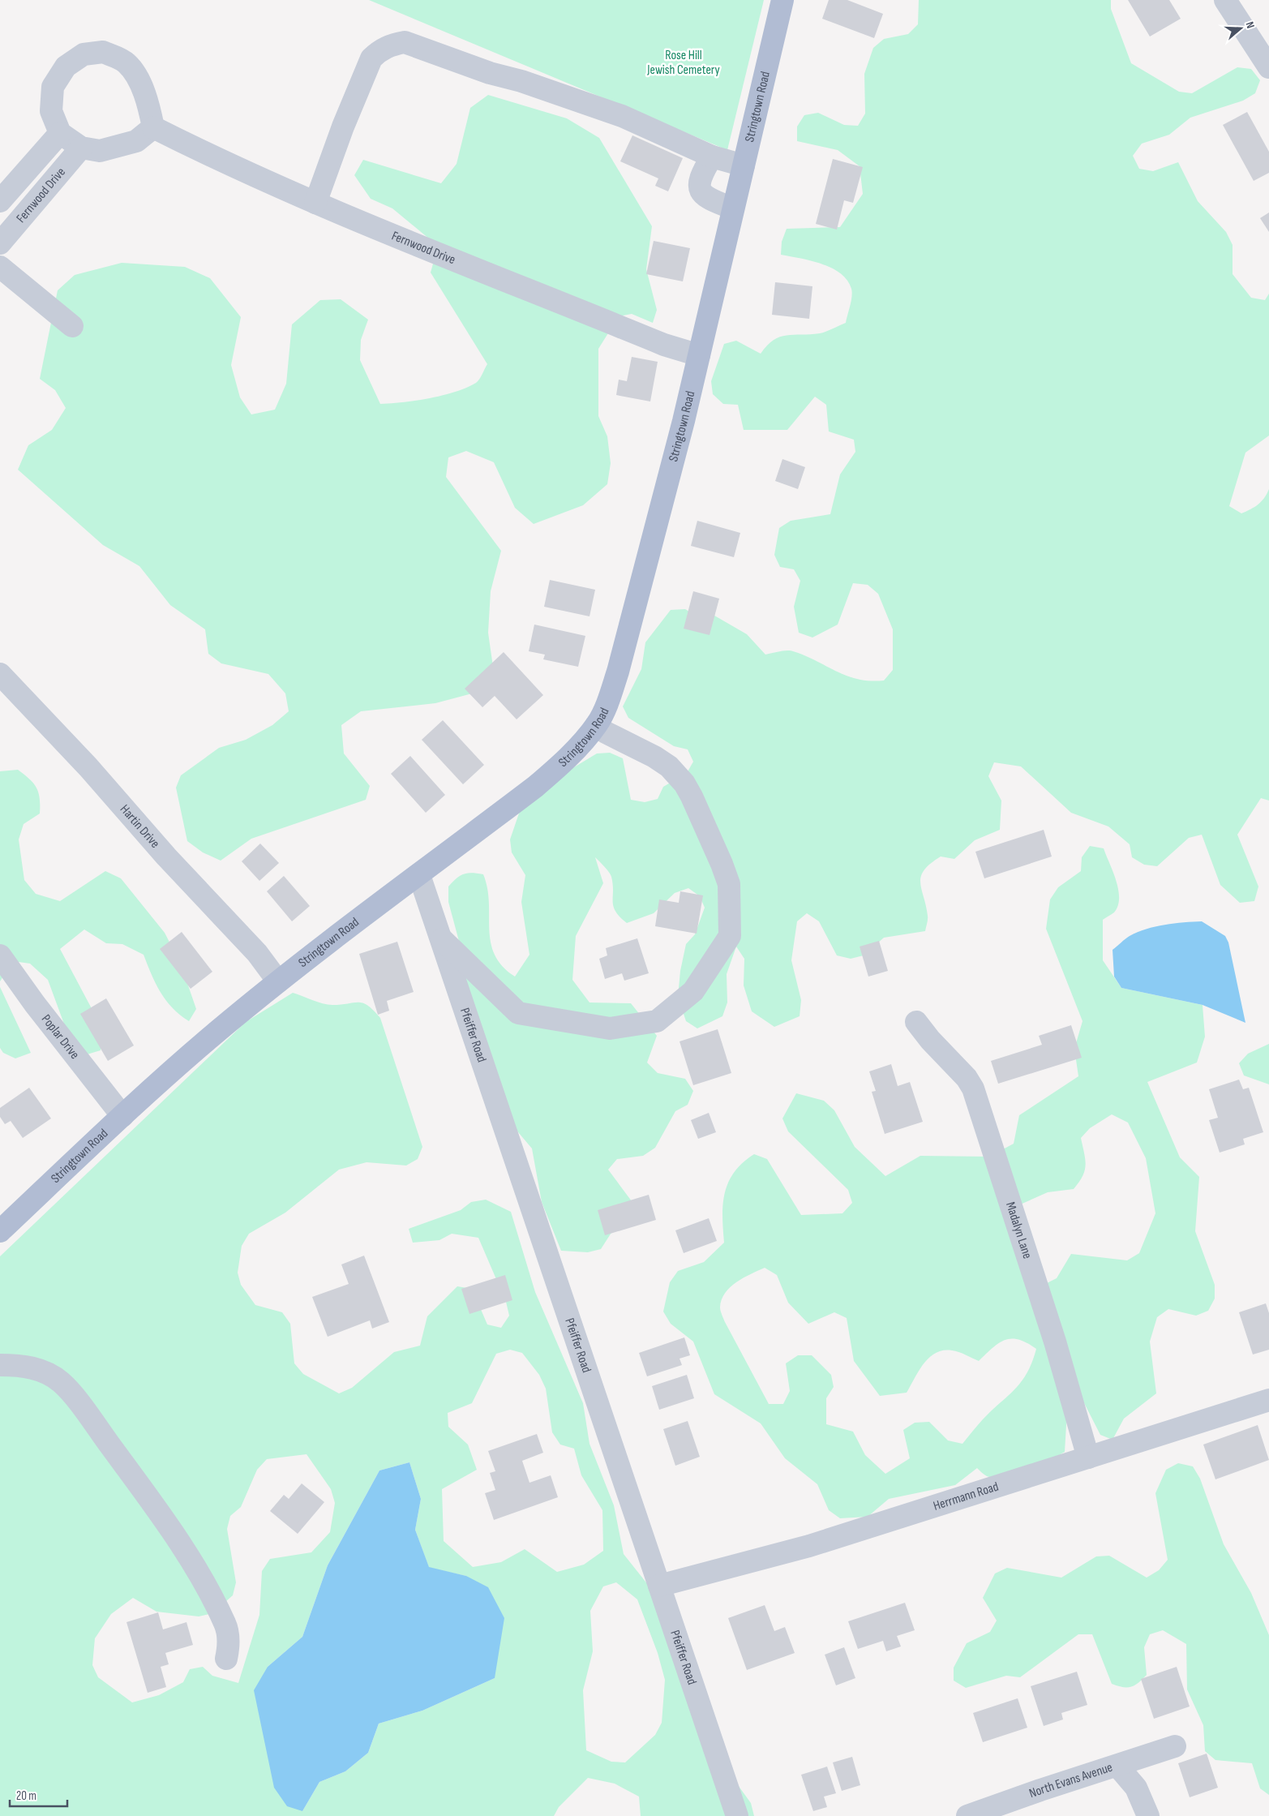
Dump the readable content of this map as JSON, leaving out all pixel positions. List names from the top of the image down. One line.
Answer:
{"streets":{"main road":["Stringtown Road"],"street":["Fernwood Drive","Hartin Drive","Pfeiffer Road","Poplar Drive","Madalyn Lane","Herrmann Road","North Evans Avenue"]},"crossings":[["Stringtown Road","Fernwood Drive"],["Stringtown Road","Hartin Drive"],["Stringtown Road","Pfeiffer Road"],["Stringtown Road","Poplar Drive"],["Pfeiffer Road","Herrmann Road"],["Madalyn Lane","Herrmann Road"]],"parks":["Rose Hill Jewish Cemetery"],"scale_bar":"20 m","north":"right"}
